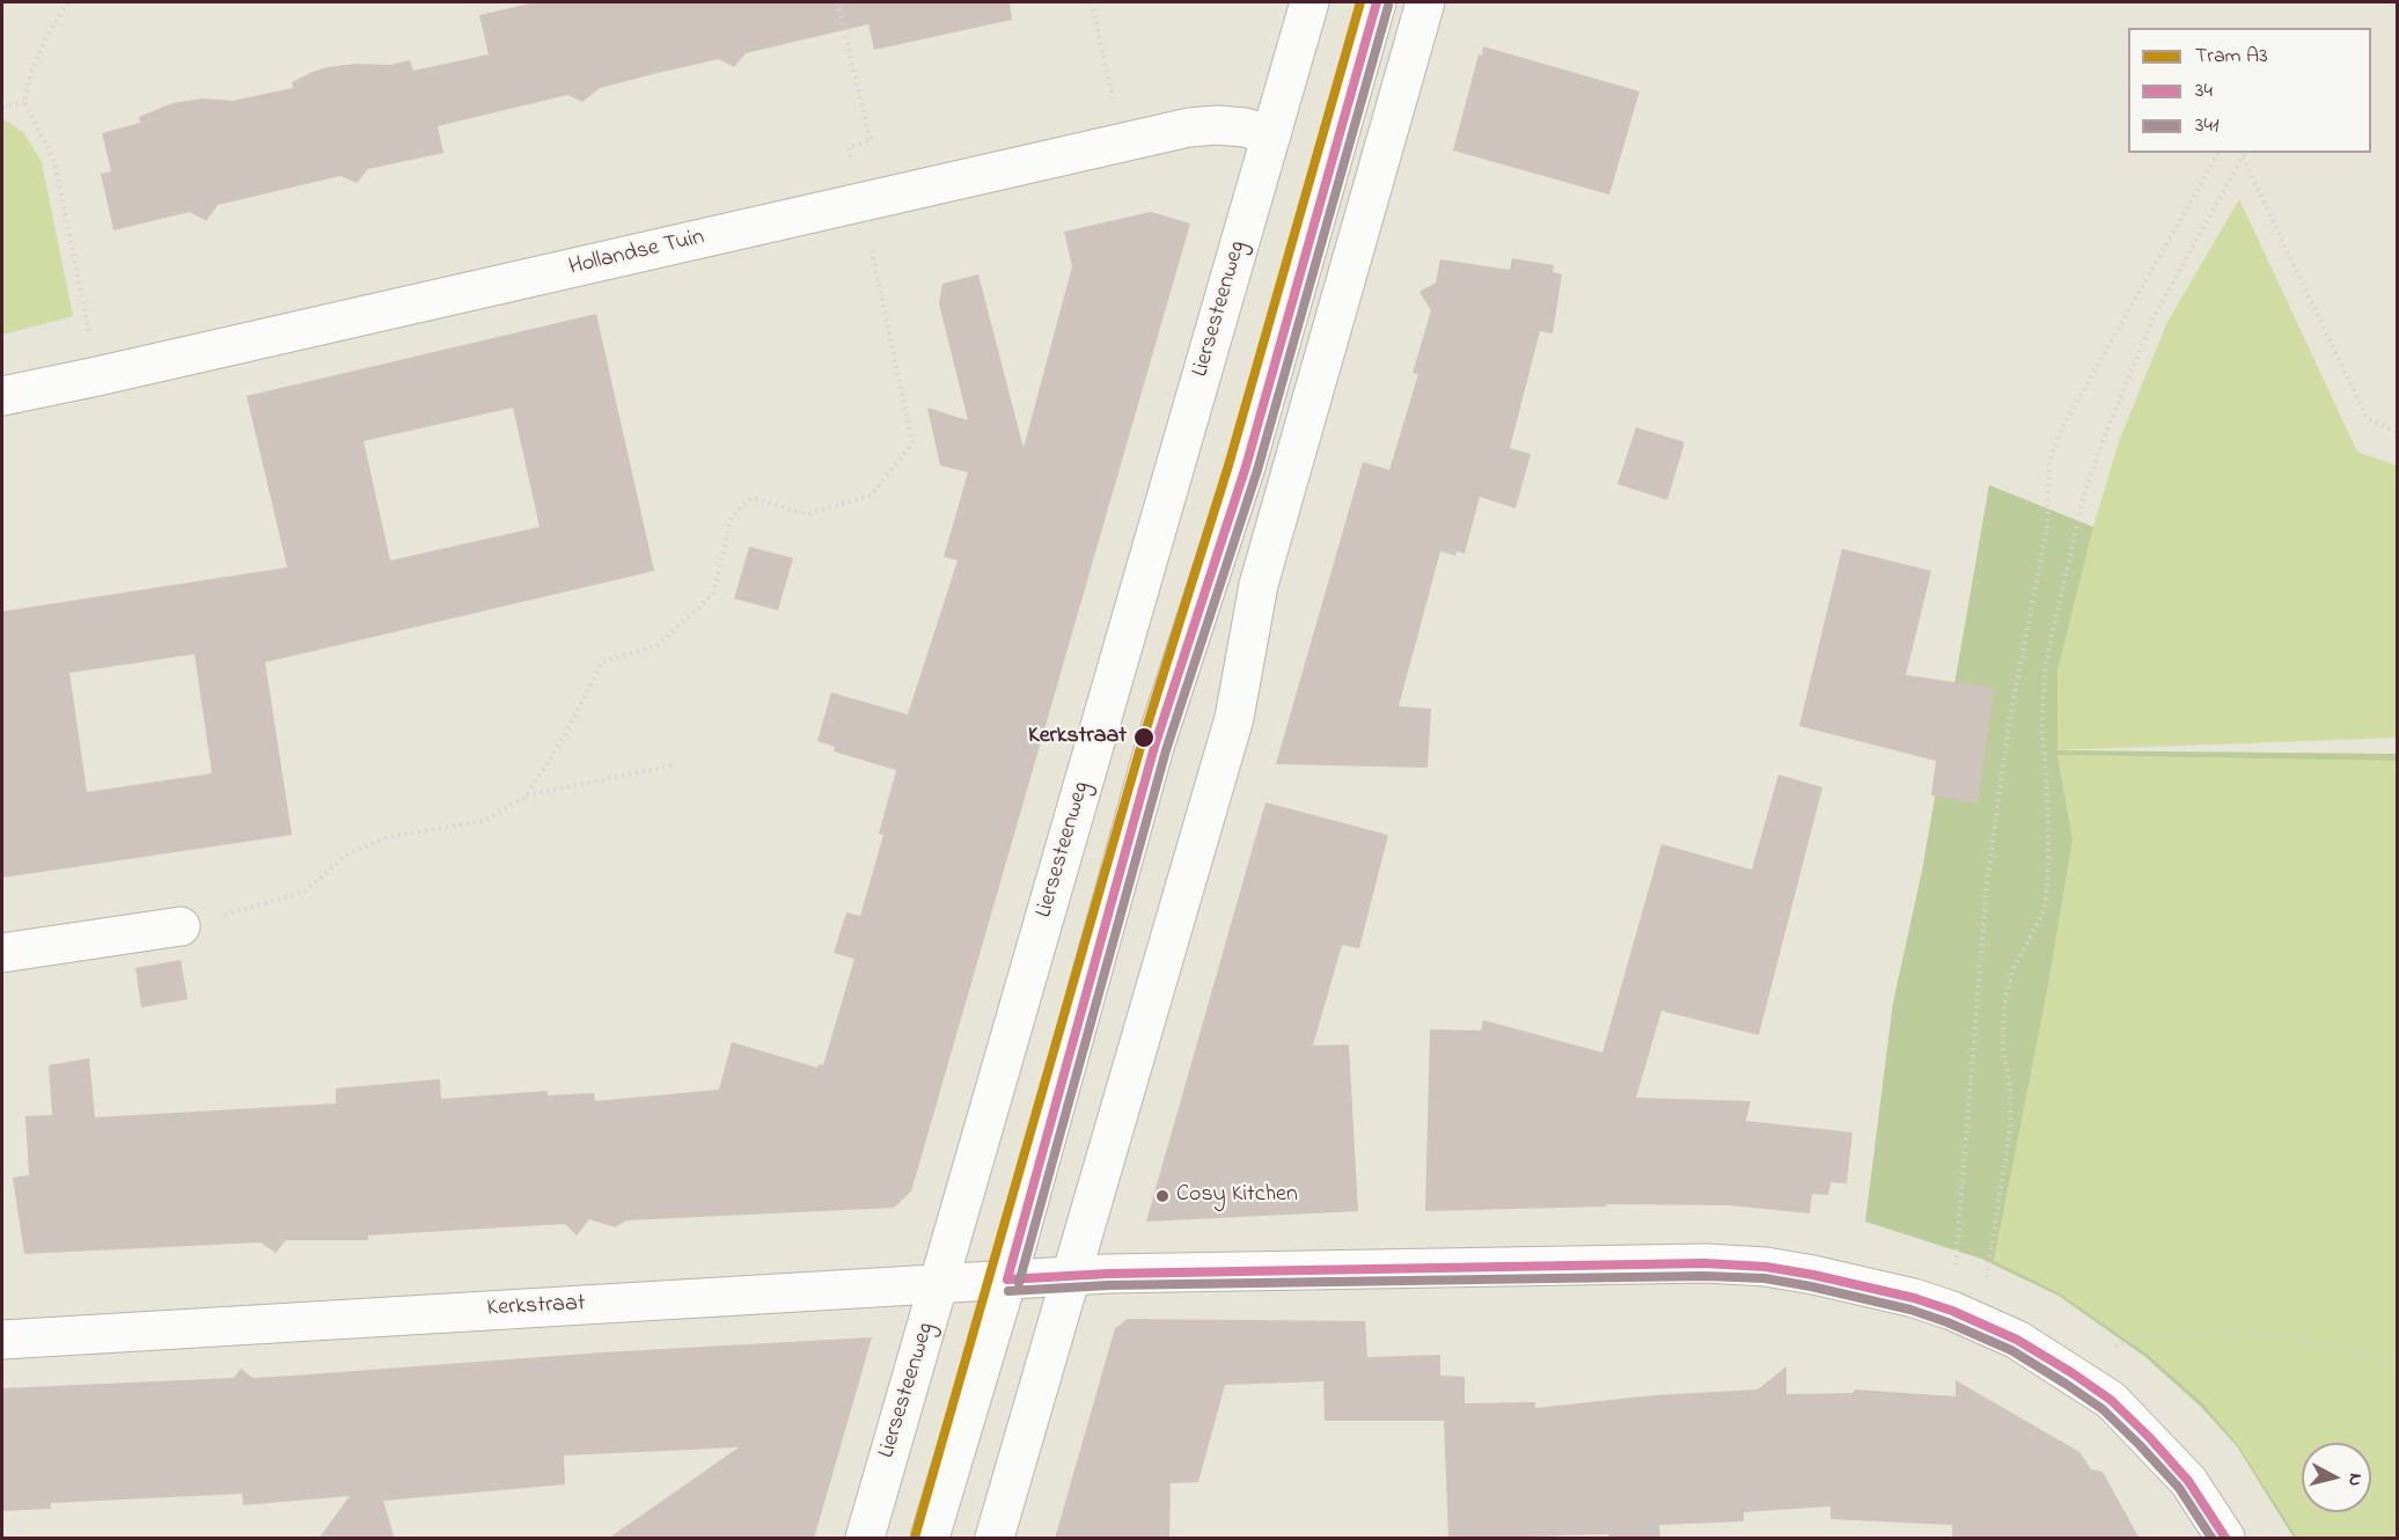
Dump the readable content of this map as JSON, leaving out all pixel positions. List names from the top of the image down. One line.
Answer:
{"streets":{"street":["Hollandse Tuin","Liersesteenweg","Kerkstraat"]},"crossings":[["Hollandse Tuin","Liersesteenweg"],["Liersesteenweg","Kerkstraat"]],"places":["Kerkstraat","Cosy Kitchen"],"lines":["tram line A3","transit line 34","transit line 341"],"legend":["Tram A3","34","341"],"north":"right"}
